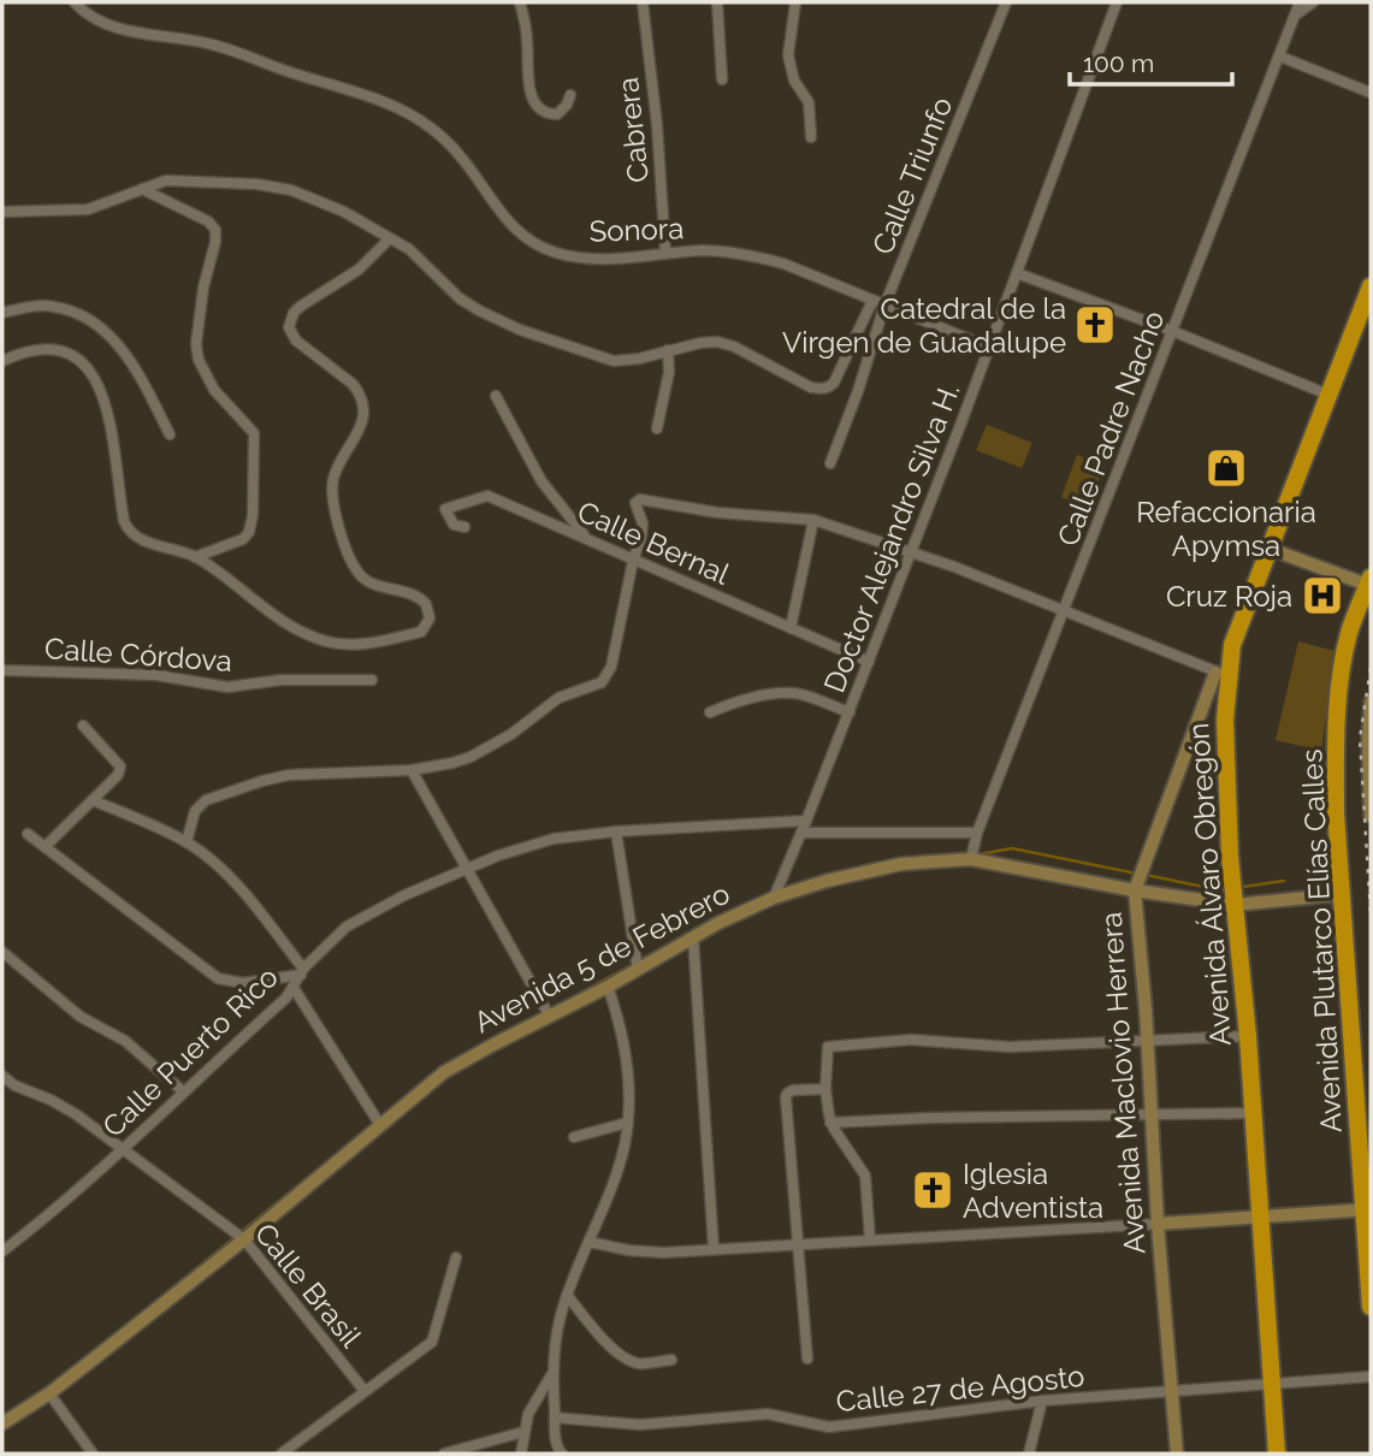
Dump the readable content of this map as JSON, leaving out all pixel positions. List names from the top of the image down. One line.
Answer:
{"streets":{"highway":["Avenida Álvaro Obregón","Avenida Plutarco Elías Calles"],"street":["Cabrera","Calle Triunfo","Sonora","Calle Padre Nacho","Doctor Alejandro Silva H.","Calle Bernal","Calle Córdova","Avenida 5 de Febrero","Calle Puerto Rico","Avenida Maclovio Herrera","Calle Brasil","Calle 27 de Agosto"]},"crossings":[["Cabrera","Sonora"],["Calle Triunfo","Sonora"],["Sonora","Doctor Alejandro Silva H."],["Calle Padre Nacho","Avenida 5 de Febrero"],["Doctor Alejandro Silva H.","Calle Bernal"],["Doctor Alejandro Silva H.","Avenida 5 de Febrero"],["Doctor Alejandro Silva H.","Calle Puerto Rico"],["Avenida Álvaro Obregón","Avenida 5 de Febrero"],["Avenida Álvaro Obregón","Avenida Maclovio Herrera"],["Avenida Álvaro Obregón","Calle 27 de Agosto"],["Avenida Plutarco Elías Calles","Avenida 5 de Febrero"],["Avenida 5 de Febrero","Avenida Maclovio Herrera"],["Avenida 5 de Febrero","Calle Brasil"],["Calle Puerto Rico","Calle Brasil"],["Avenida Maclovio Herrera","Calle 27 de Agosto"]],"places":{"church":["Catedral de la Virgen de Guadalupe","Iglesia Adventista"],"shop":["Refaccionaria Apymsa"],"hospital":["Cruz Roja"]},"scale_bar":"100 m"}
